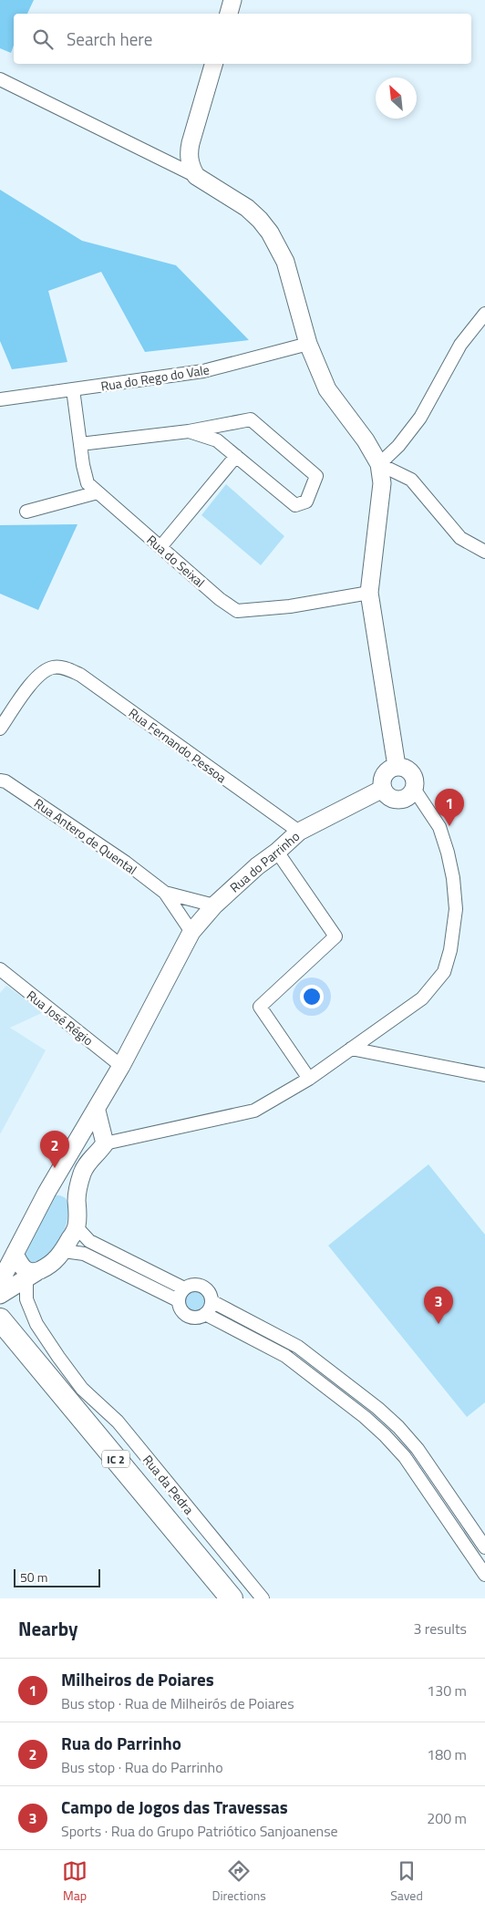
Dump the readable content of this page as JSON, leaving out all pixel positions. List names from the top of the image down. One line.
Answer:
{"streets":{"highway":["IC 2"],"street":["Rua do Rego do Vale","Rua do Seixal","Rua Fernando Pessoa","Rua Antero de Quental","Rua do Parrinho","Rua José Régio","Rua da Pedra"]},"crossings":[["Rua do Rego do Vale","Rua do Seixal"],["Rua Fernando Pessoa","Rua do Parrinho"],["Rua Antero de Quental","Rua do Parrinho"],["Rua do Parrinho","Rua José Régio"]],"scale_bar":"50 m","north":"top left","page":{"search":"Search here","pins":["1","2","3"],"scale":"50 m","heading":["Nearby","3 results"],"list":[{"mark":"1","name":"Milheiros de Poiares","note":"Bus stop · Rua de Milheirós de Poiares","value":"130 m"},{"mark":"2","name":"Rua do Parrinho","note":"Bus stop · Rua do Parrinho","value":"180 m"},{"mark":"3","name":"Campo de Jogos das Travessas","note":"Sports · Rua do Grupo Patriótico Sanjoanense","value":"200 m"}],"nav":["Map","Directions","Saved"]}}
